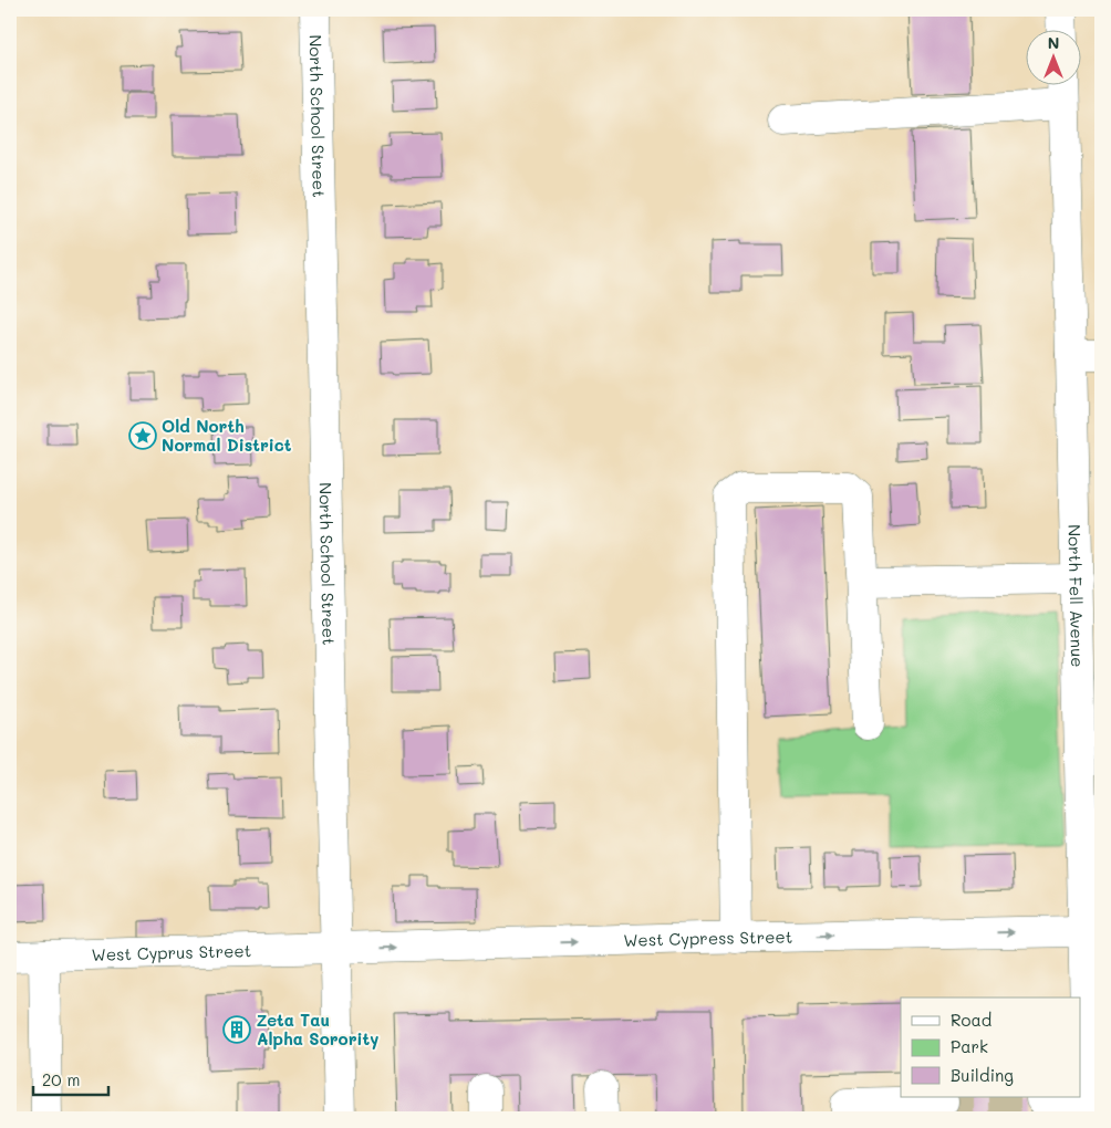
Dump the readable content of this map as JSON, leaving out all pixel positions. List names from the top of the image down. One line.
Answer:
{"streets":{"street":["North School Street","North Fell Avenue","West Cypress Street","West Cyprus Street"]},"crossings":[["North School Street","West Cypress Street"],["North School Street","West Cyprus Street"],["North Fell Avenue","West Cypress Street"],["West Cypress Street","West Cyprus Street"]],"one_way":["West Cypress Street"],"places":{"place":["Old North Normal District"],"building":["Ζeta Tau Alpha Sorority"]},"legend":["Road","Park","Building"],"scale_bar":"20 m","north":"top"}
